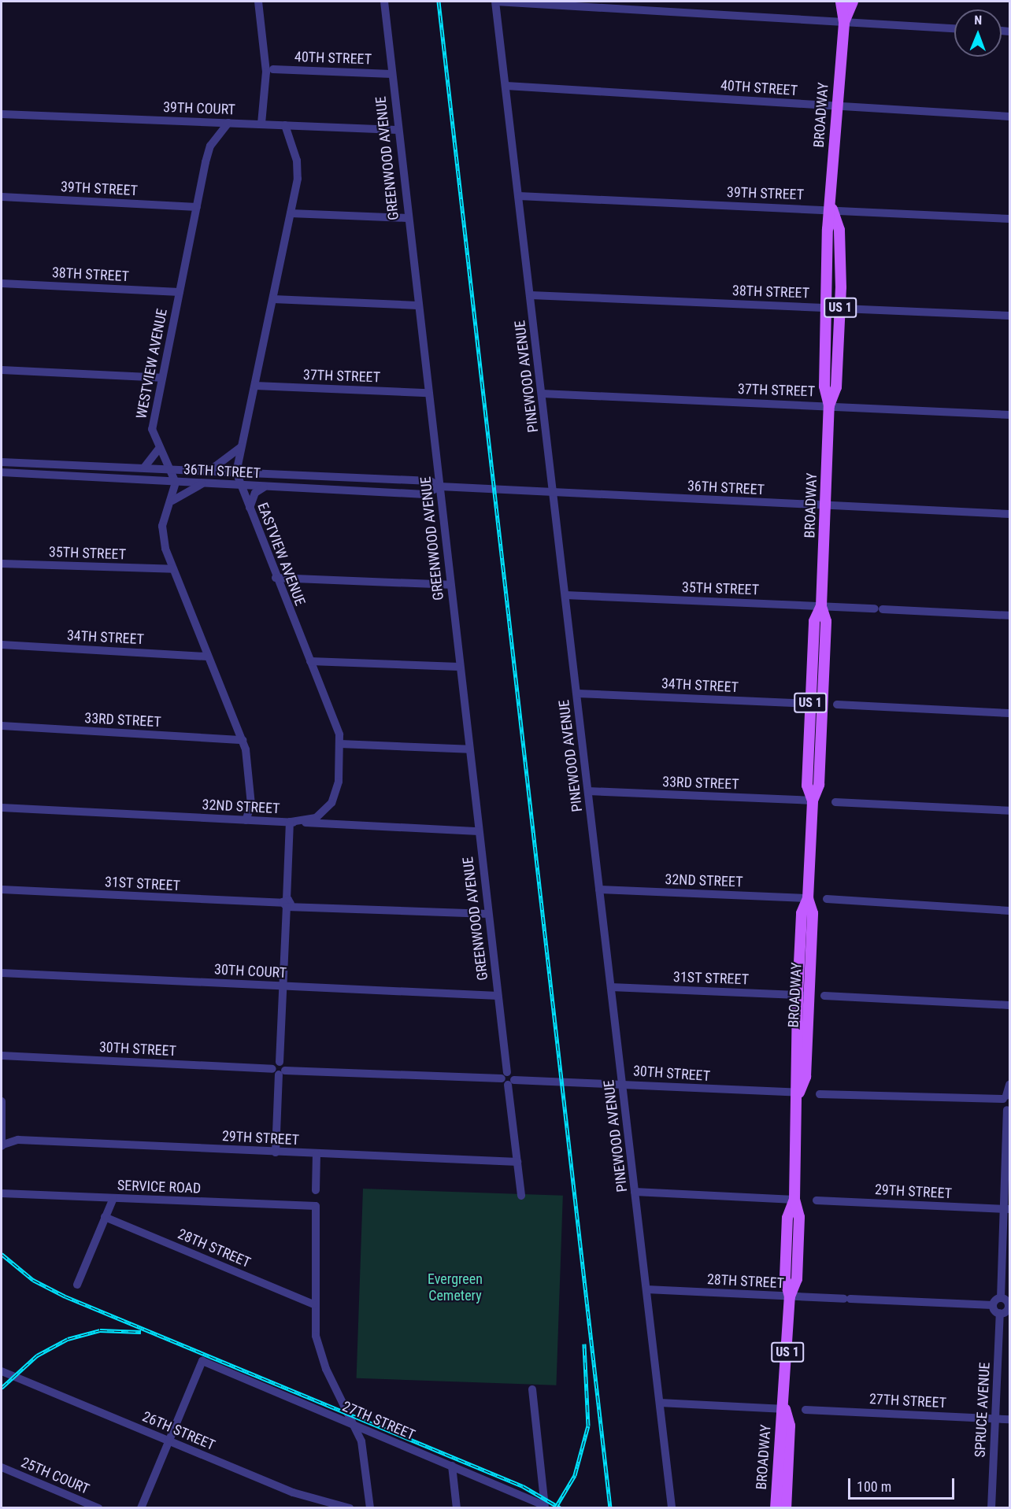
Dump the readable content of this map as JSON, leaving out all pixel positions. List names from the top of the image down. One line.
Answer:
{"streets":{"main road":["BROADWAY","US 1"],"street":["40TH STREET","39TH COURT","GREENWOOD AVENUE","39TH STREET","38TH STREET","WESTVIEW AVENUE","37TH STREET","PINEWOOD AVENUE","36TH STREET","35TH STREET","EASTVIEW AVENUE","34TH STREET","33RD STREET","32ND STREET","31ST STREET","30TH COURT","30TH STREET","29TH STREET","SERVICE ROAD","28TH STREET","27TH STREET","SPRUCE AVENUE","26TH STREET","25TH COURT"]},"crossings":[["40TH STREET","BROADWAY"],["40TH STREET","GREENWOOD AVENUE"],["40TH STREET","PINEWOOD AVENUE"],["39TH COURT","GREENWOOD AVENUE"],["39TH COURT","WESTVIEW AVENUE"],["39TH COURT","EASTVIEW AVENUE"],["BROADWAY","39TH STREET"],["BROADWAY","38TH STREET"],["BROADWAY","37TH STREET"],["BROADWAY","36TH STREET"],["BROADWAY","35TH STREET"],["BROADWAY","34TH STREET"],["BROADWAY","33RD STREET"],["BROADWAY","32ND STREET"],["BROADWAY","31ST STREET"],["BROADWAY","30TH STREET"],["BROADWAY","28TH STREET"],["GREENWOOD AVENUE","37TH STREET"],["GREENWOOD AVENUE","36TH STREET"],["GREENWOOD AVENUE","32ND STREET"],["GREENWOOD AVENUE","31ST STREET"],["GREENWOOD AVENUE","30TH COURT"],["GREENWOOD AVENUE","30TH STREET"],["GREENWOOD AVENUE","29TH STREET"],["39TH STREET","WESTVIEW AVENUE"],["39TH STREET","PINEWOOD AVENUE"],["38TH STREET","WESTVIEW AVENUE"],["38TH STREET","PINEWOOD AVENUE"],["WESTVIEW AVENUE","36TH STREET"],["WESTVIEW AVENUE","35TH STREET"],["WESTVIEW AVENUE","34TH STREET"],["WESTVIEW AVENUE","33RD STREET"],["WESTVIEW AVENUE","32ND STREET"],["37TH STREET","PINEWOOD AVENUE"],["37TH STREET","EASTVIEW AVENUE"],["PINEWOOD AVENUE","36TH STREET"],["PINEWOOD AVENUE","35TH STREET"],["PINEWOOD AVENUE","34TH STREET"],["PINEWOOD AVENUE","33RD STREET"],["PINEWOOD AVENUE","32ND STREET"],["PINEWOOD AVENUE","31ST STREET"],["PINEWOOD AVENUE","30TH STREET"],["PINEWOOD AVENUE","28TH STREET"],["36TH STREET","EASTVIEW AVENUE"],["EASTVIEW AVENUE","32ND STREET"],["SERVICE ROAD","28TH STREET"],["27TH STREET","SPRUCE AVENUE"],["27TH STREET","26TH STREET"]],"parks":["Evergreen Cemetery"],"scale_bar":"100 m","north":"top"}
